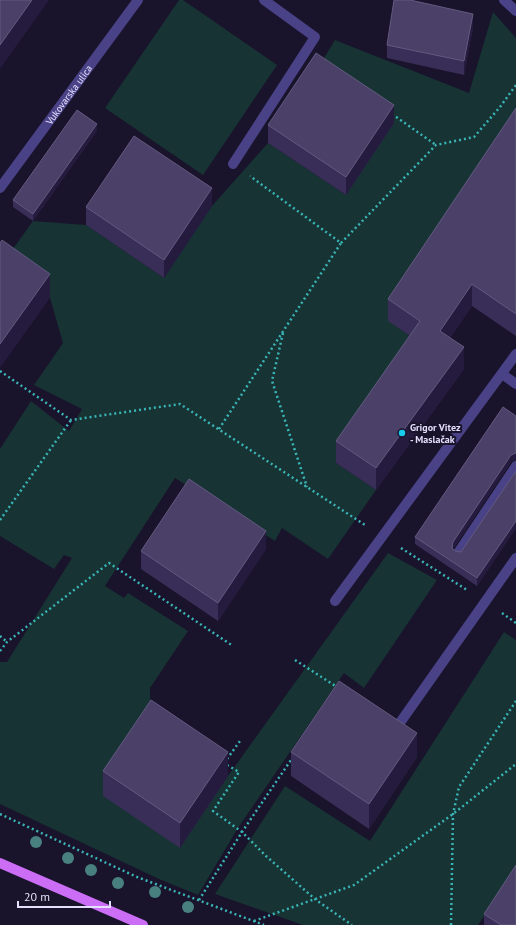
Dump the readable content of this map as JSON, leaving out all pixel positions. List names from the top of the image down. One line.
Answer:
{"streets":{"street":["Vukovarska ulica"]},"places":["Grigor Vitez - Maslačak"],"scale_bar":"20 m"}
